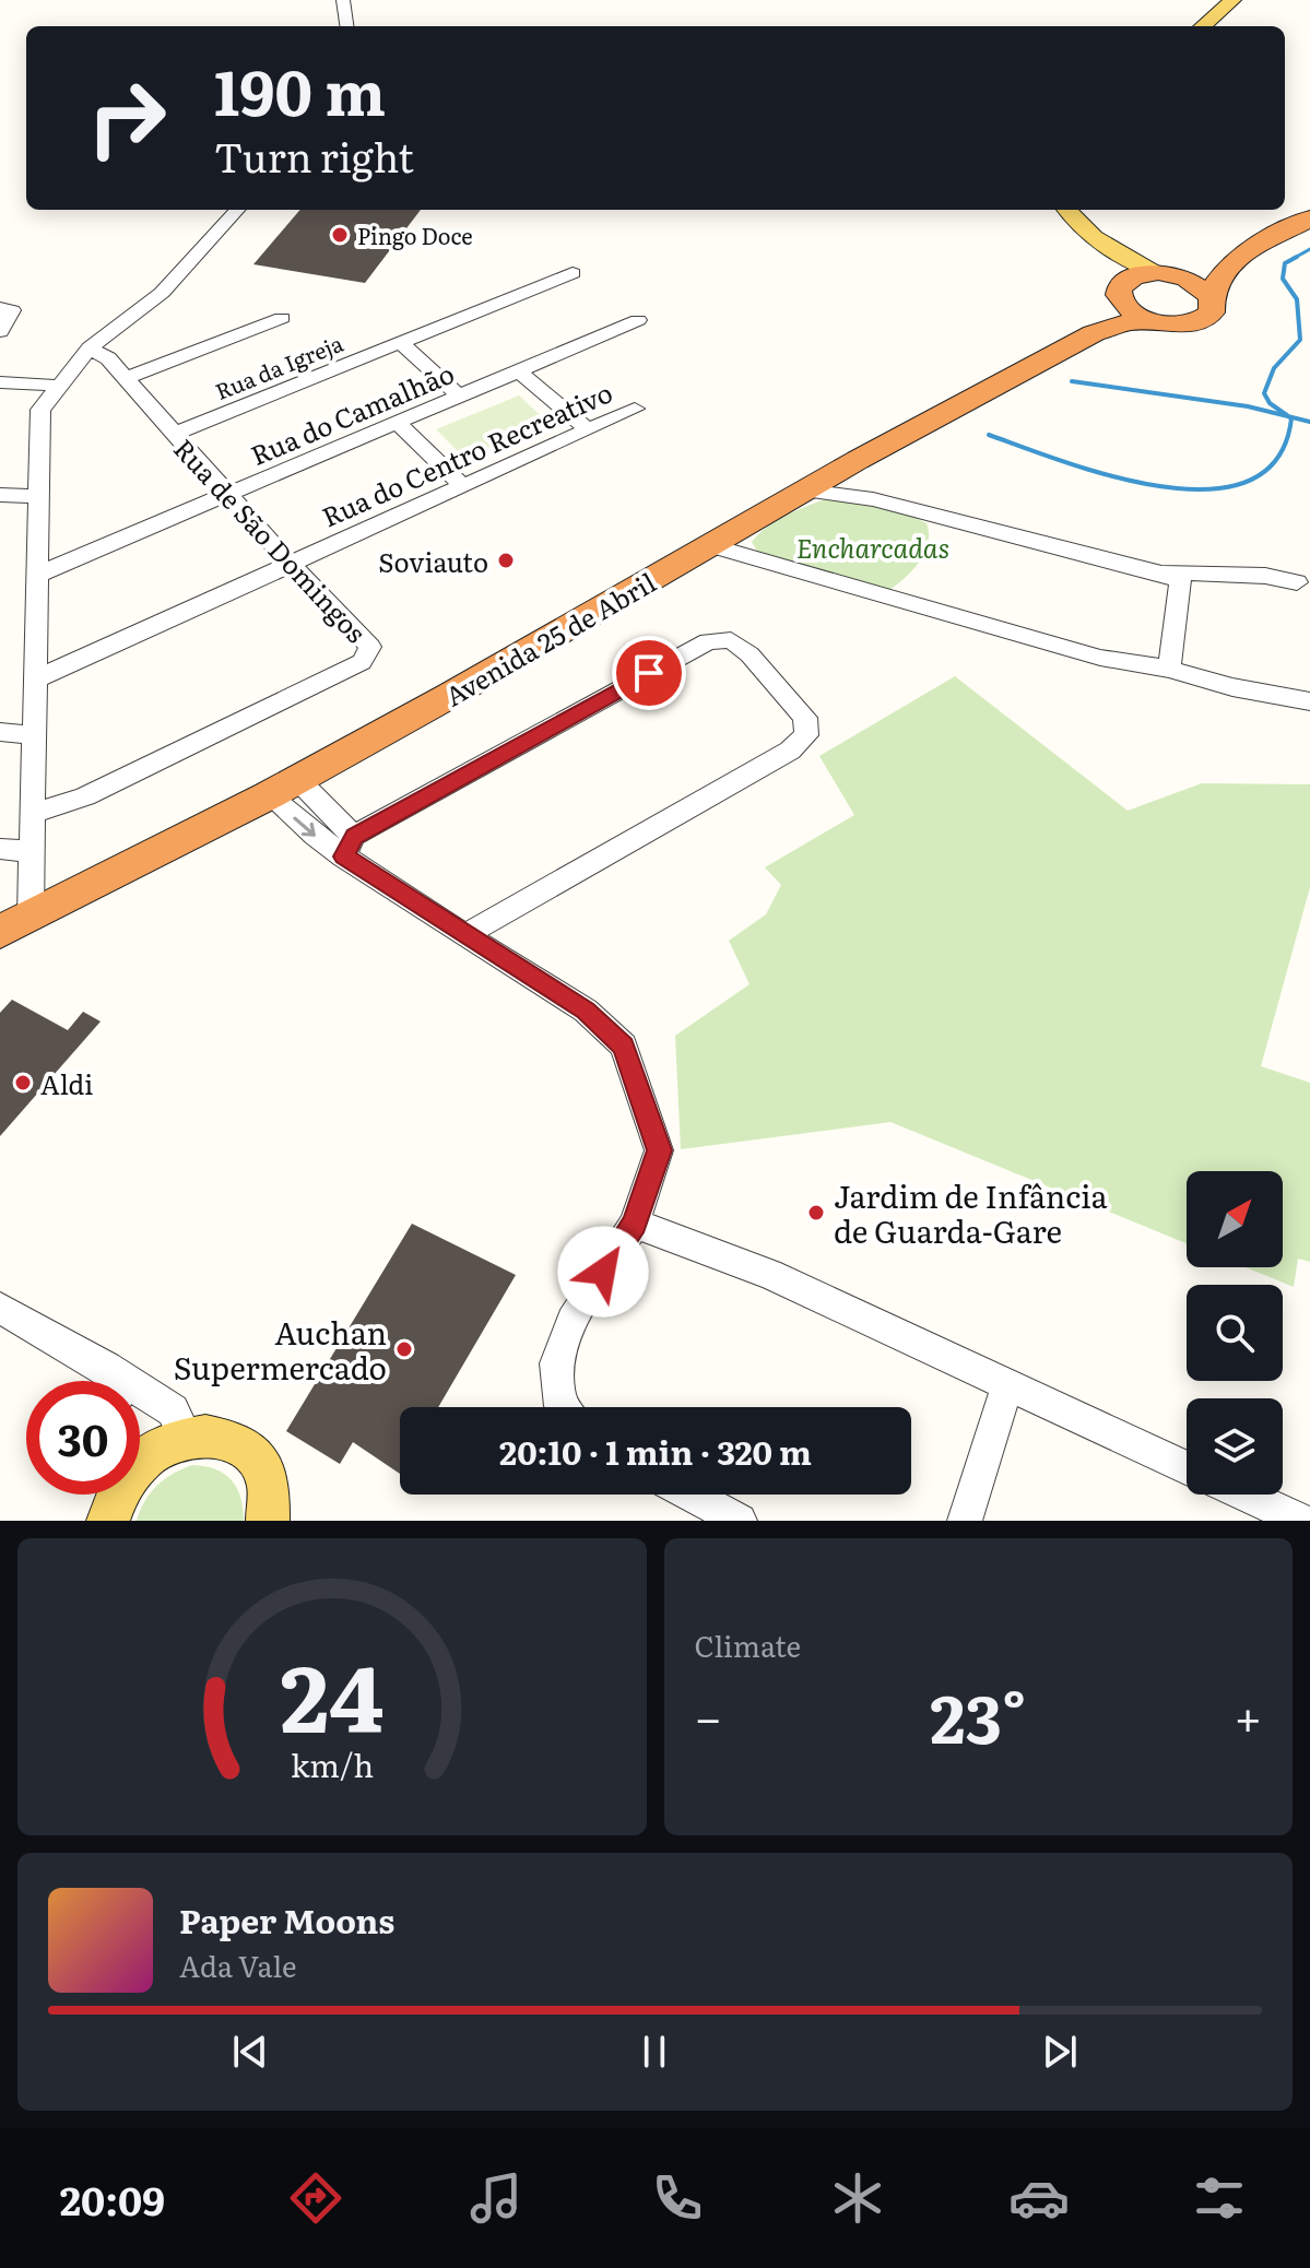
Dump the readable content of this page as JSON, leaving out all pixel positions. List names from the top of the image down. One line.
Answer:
{"streets":{"highway":["Avenida 25 de Abril"],"street":["Rua da Igreja","Rua do Camalhão","Rua do Centro Recreativo","Rua de São Domingos"]},"crossings":[["Rua da Igreja","Rua de São Domingos"],["Rua do Camalhão","Rua de São Domingos"],["Rua do Centro Recreativo","Rua de São Domingos"]],"parks":["Encharcadas"],"places":["Pingo Doce","Soviauto","Aldi","Jardim de Infância de Guarda-Gare","Auchan Supermercado"],"north":"top right","page":{"turn":["190 m","Turn right"],"limit":"30","trip":"20:10 · 1 min · 320 m","tile":"Climate","heat":["−","23°","+"],"song":["Paper Moons","Ada Vale"],"tabs":"20:09","gauge":["24","km/h"]}}
